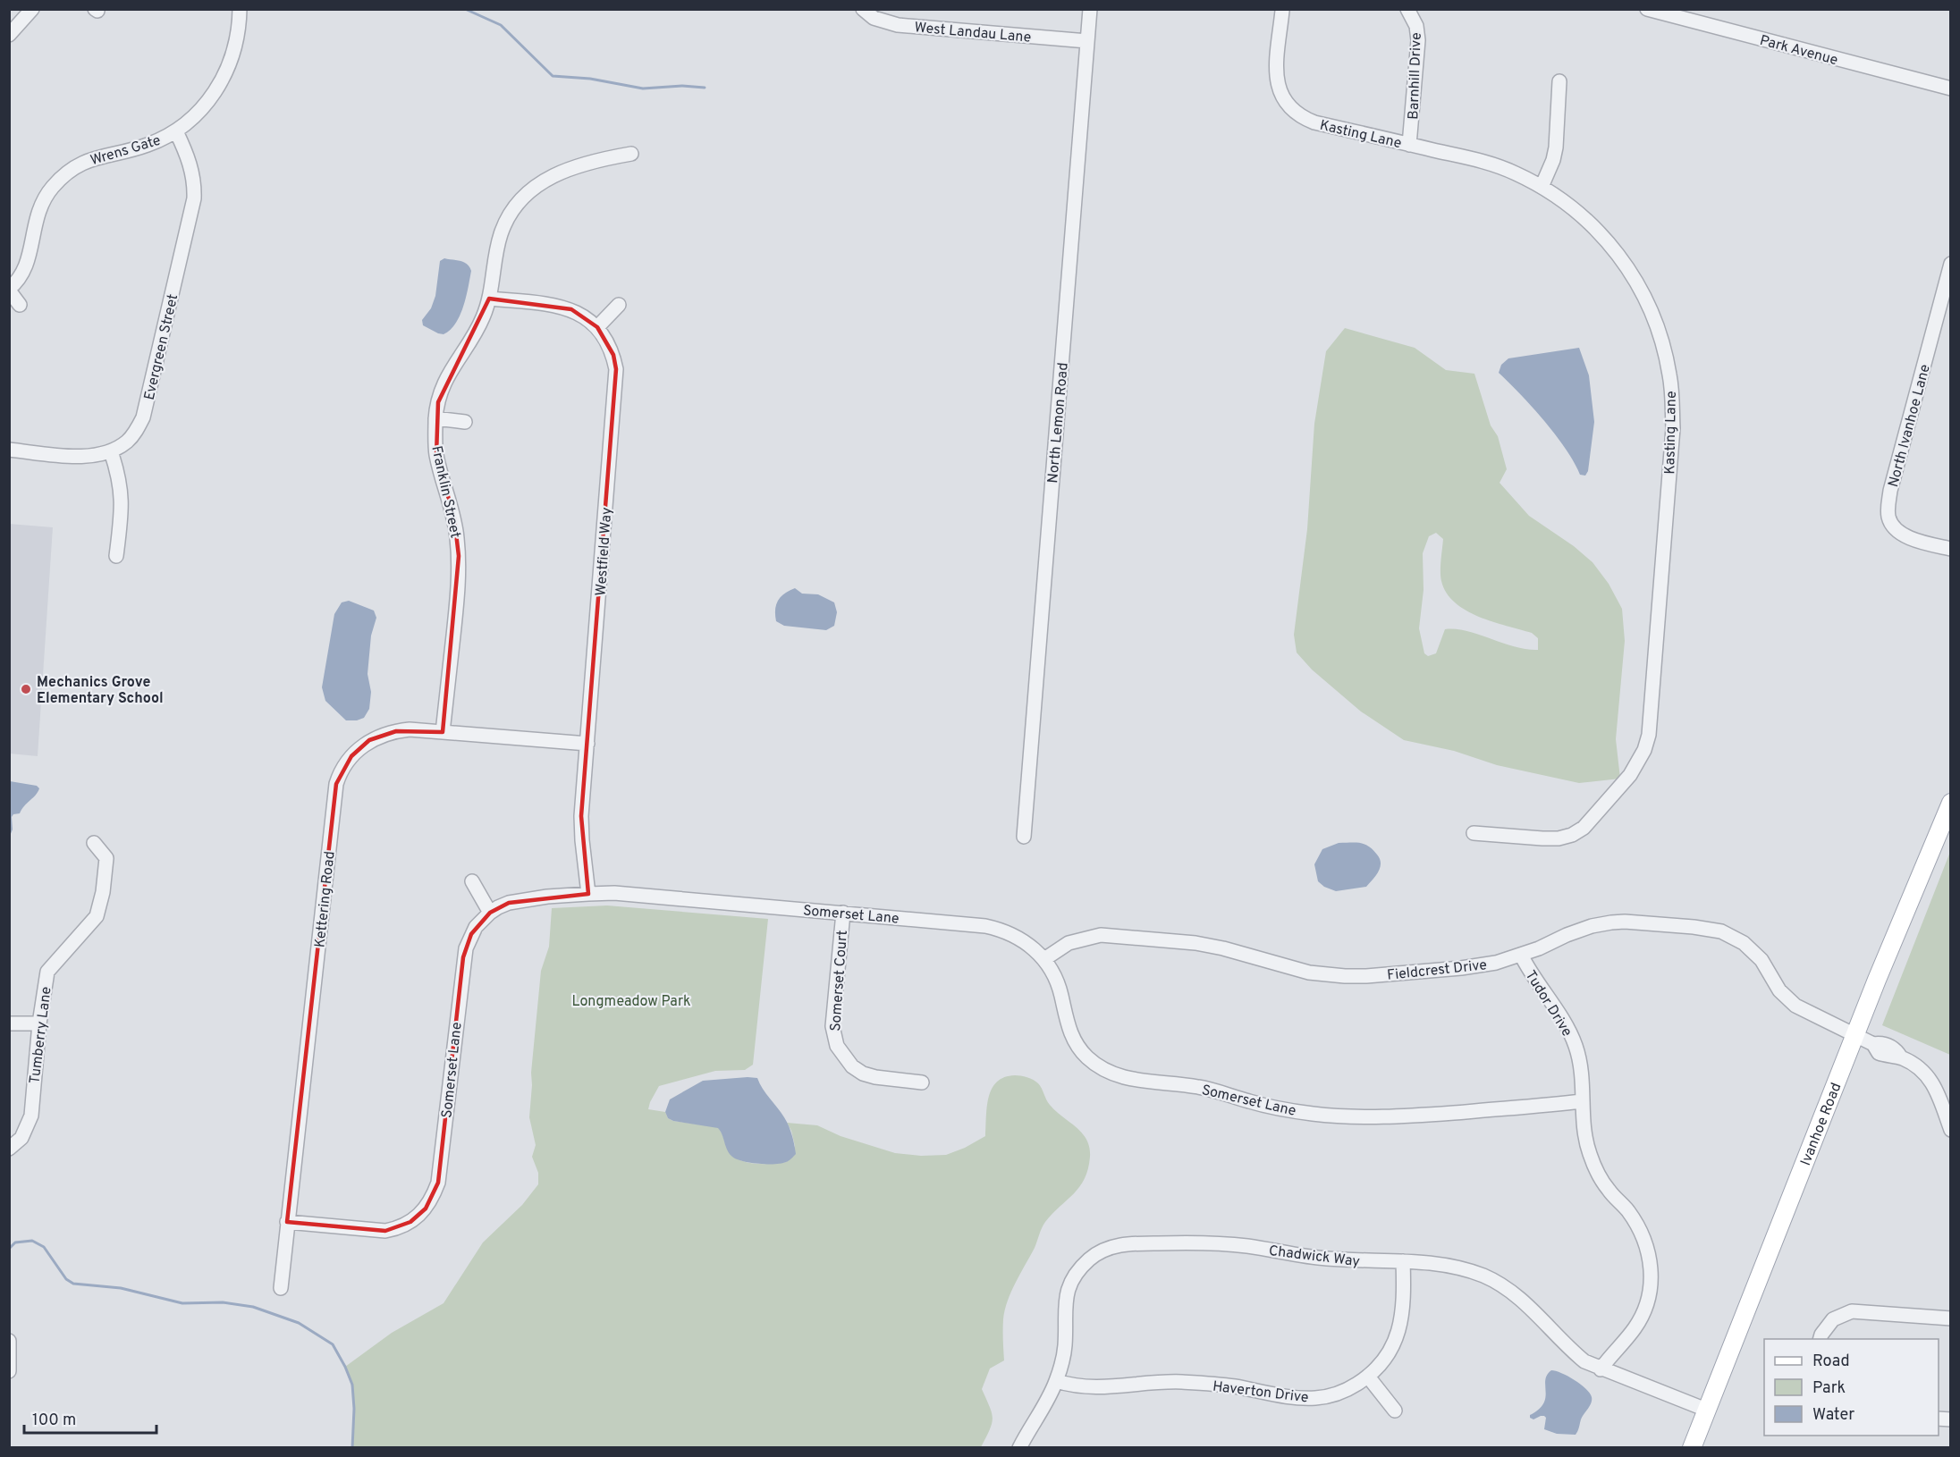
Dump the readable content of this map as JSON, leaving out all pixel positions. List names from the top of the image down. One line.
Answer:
{"streets":{"main road":["Ivanhoe Road"],"street":["West Landau Lane","Park Avenue","Barnhill Drive","Kasting Lane","Wrens Gate","Evergreen Street","North Lemon Road","North Ivanhoe Lane","Franklin Street","Westfield Way","Kettering Road","Somerset Lane","Fieldcrest Drive","Somerset Court","Tudor Drive","Tumberry Lane","Chadwick Way","Haverton Drive"]},"crossings":[["West Landau Lane","North Lemon Road"],["Barnhill Drive","Kasting Lane"],["Wrens Gate","Evergreen Street"],["Franklin Street","Westfield Way"],["Franklin Street","Kettering Road"],["Westfield Way","Kettering Road"],["Westfield Way","Somerset Lane"],["Kettering Road","Somerset Lane"],["Somerset Lane","Fieldcrest Drive"],["Somerset Lane","Somerset Court"],["Somerset Lane","Tudor Drive"],["Fieldcrest Drive","Tudor Drive"],["Fieldcrest Drive","Ivanhoe Road"],["Tudor Drive","Chadwick Way"],["Ivanhoe Road","Chadwick Way"],["Chadwick Way","Haverton Drive"]],"parks":["Longmeadow Park"],"places":["Mechanics Grove Elementary School"],"legend":["Road","Park","Water"],"scale_bar":"100 m"}
